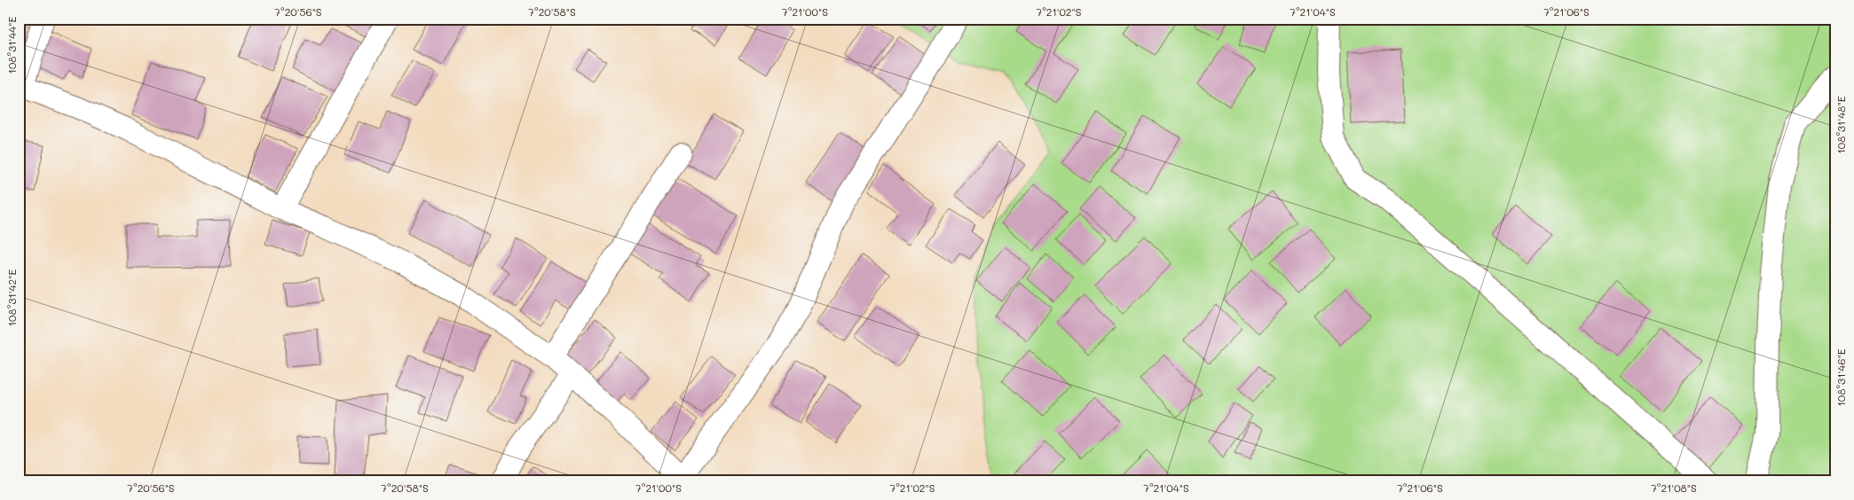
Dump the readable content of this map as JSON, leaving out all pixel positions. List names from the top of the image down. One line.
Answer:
{"coordinates":["7°20'56\"S","7°20'58\"S","7°21'00\"S","7°21'02\"S","7°21'04\"S","7°21'06\"S","108°31'44\"E","108°31'48\"E","108°31'42\"E","108°31'46\"E","7°21'08\"S"]}
